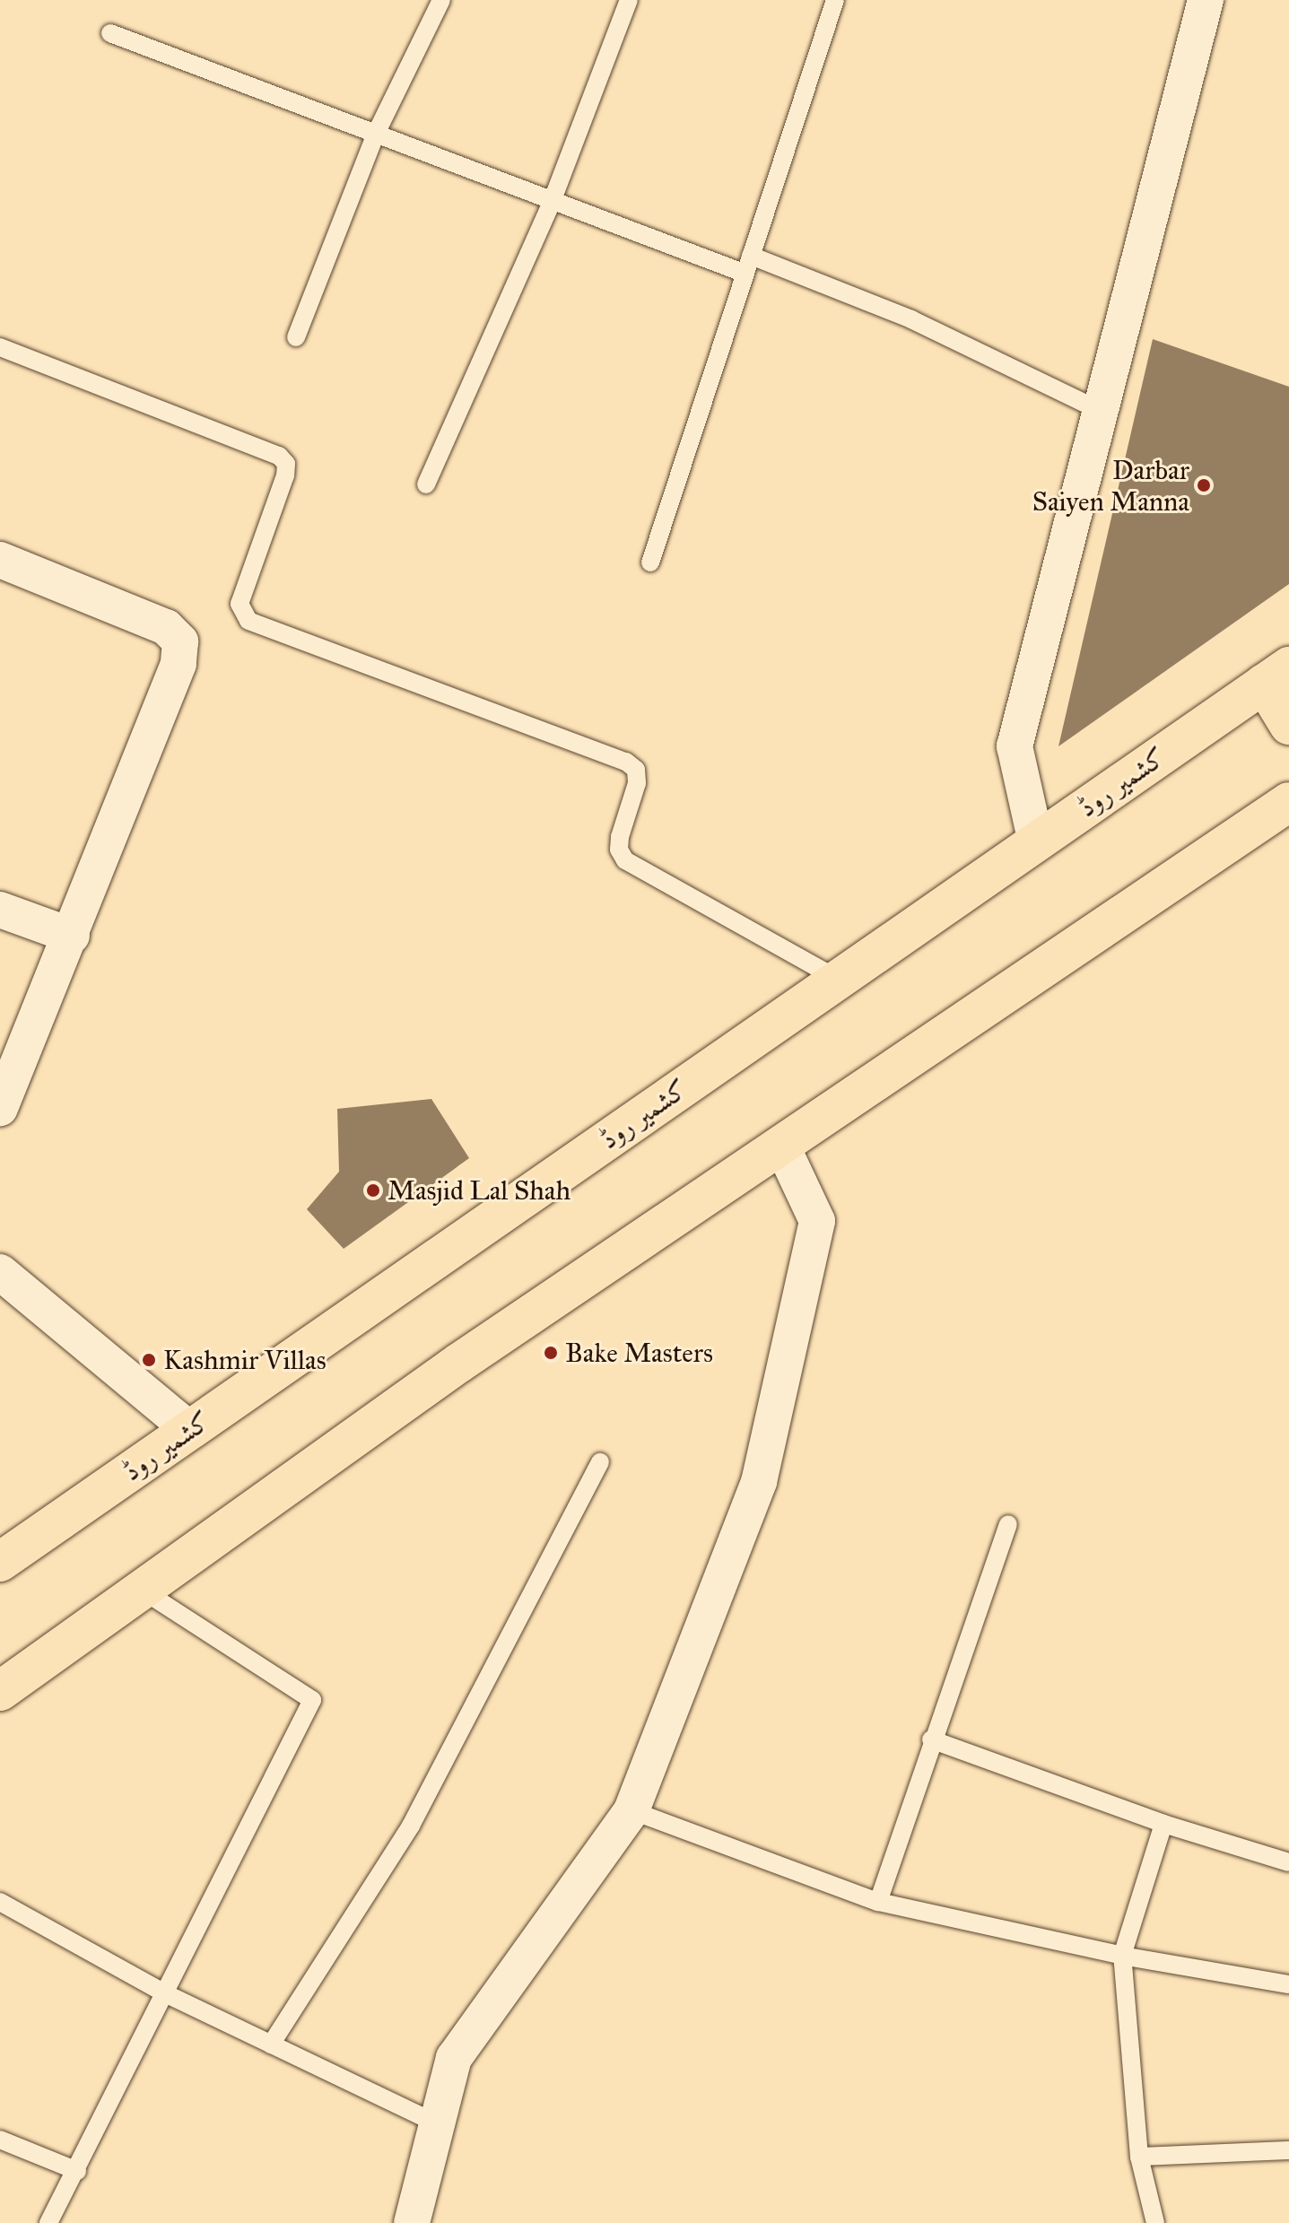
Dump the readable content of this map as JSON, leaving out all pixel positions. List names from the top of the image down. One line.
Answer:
{"streets":{"main road":["کشمیر روڈ"]},"places":["Darbar Saiyen Manna","Masjid Lal Shah","Bake Masters","Kashmir Villas"]}
